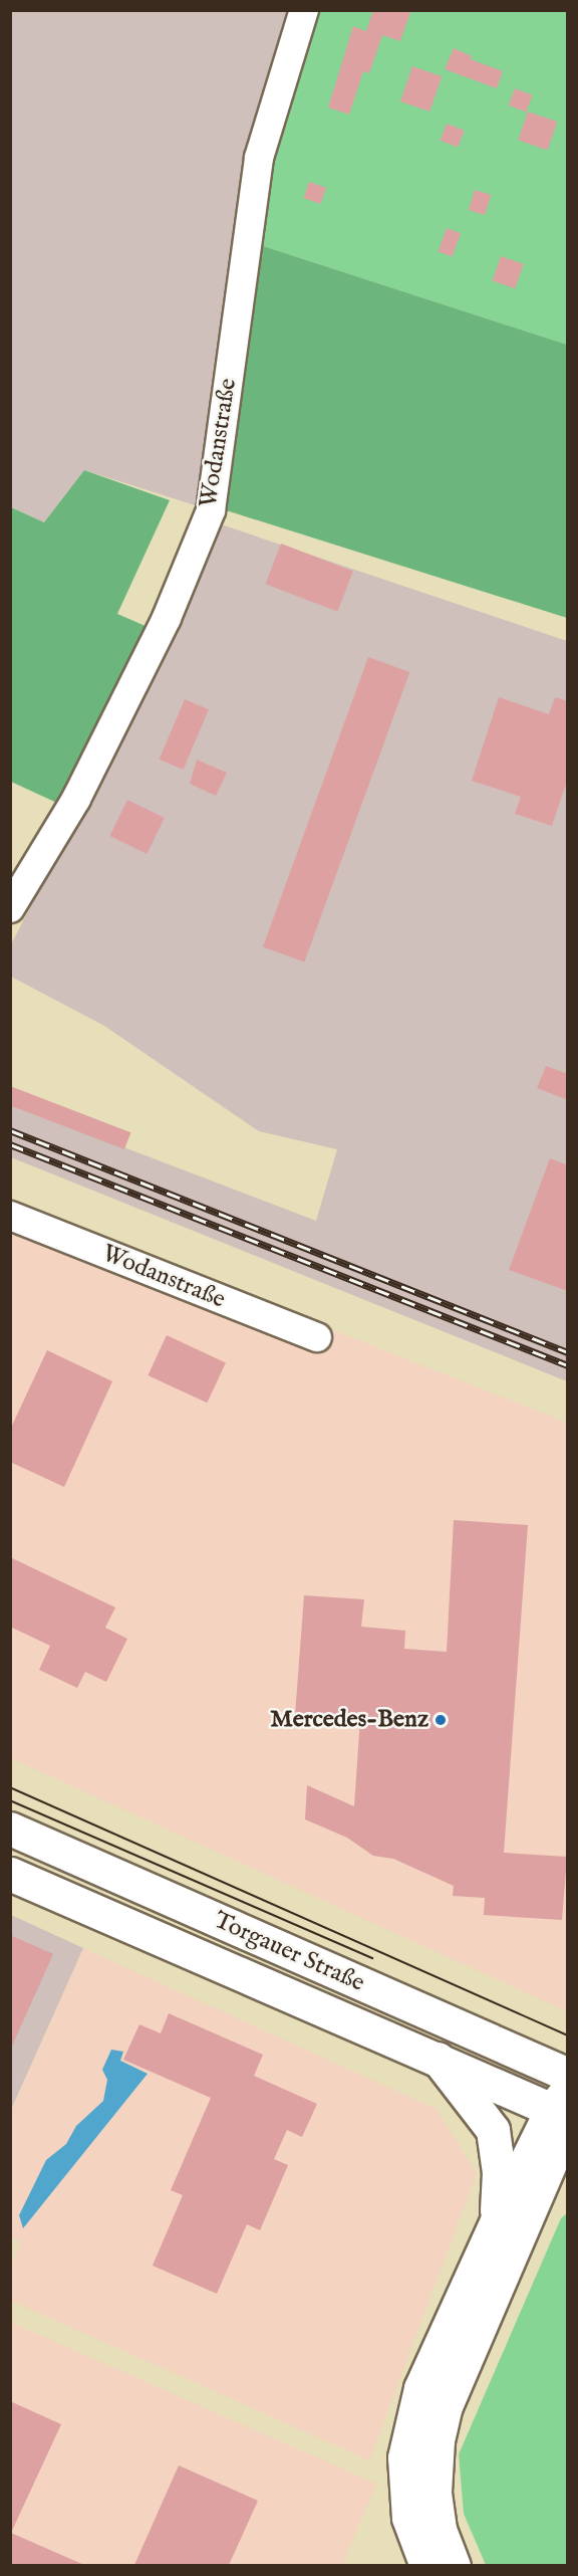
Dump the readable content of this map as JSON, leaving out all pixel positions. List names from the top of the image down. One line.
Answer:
{"streets":{"main road":["Torgauer Straße"],"street":["Wodanstraße"]},"places":["Mercedes-Benz"]}
